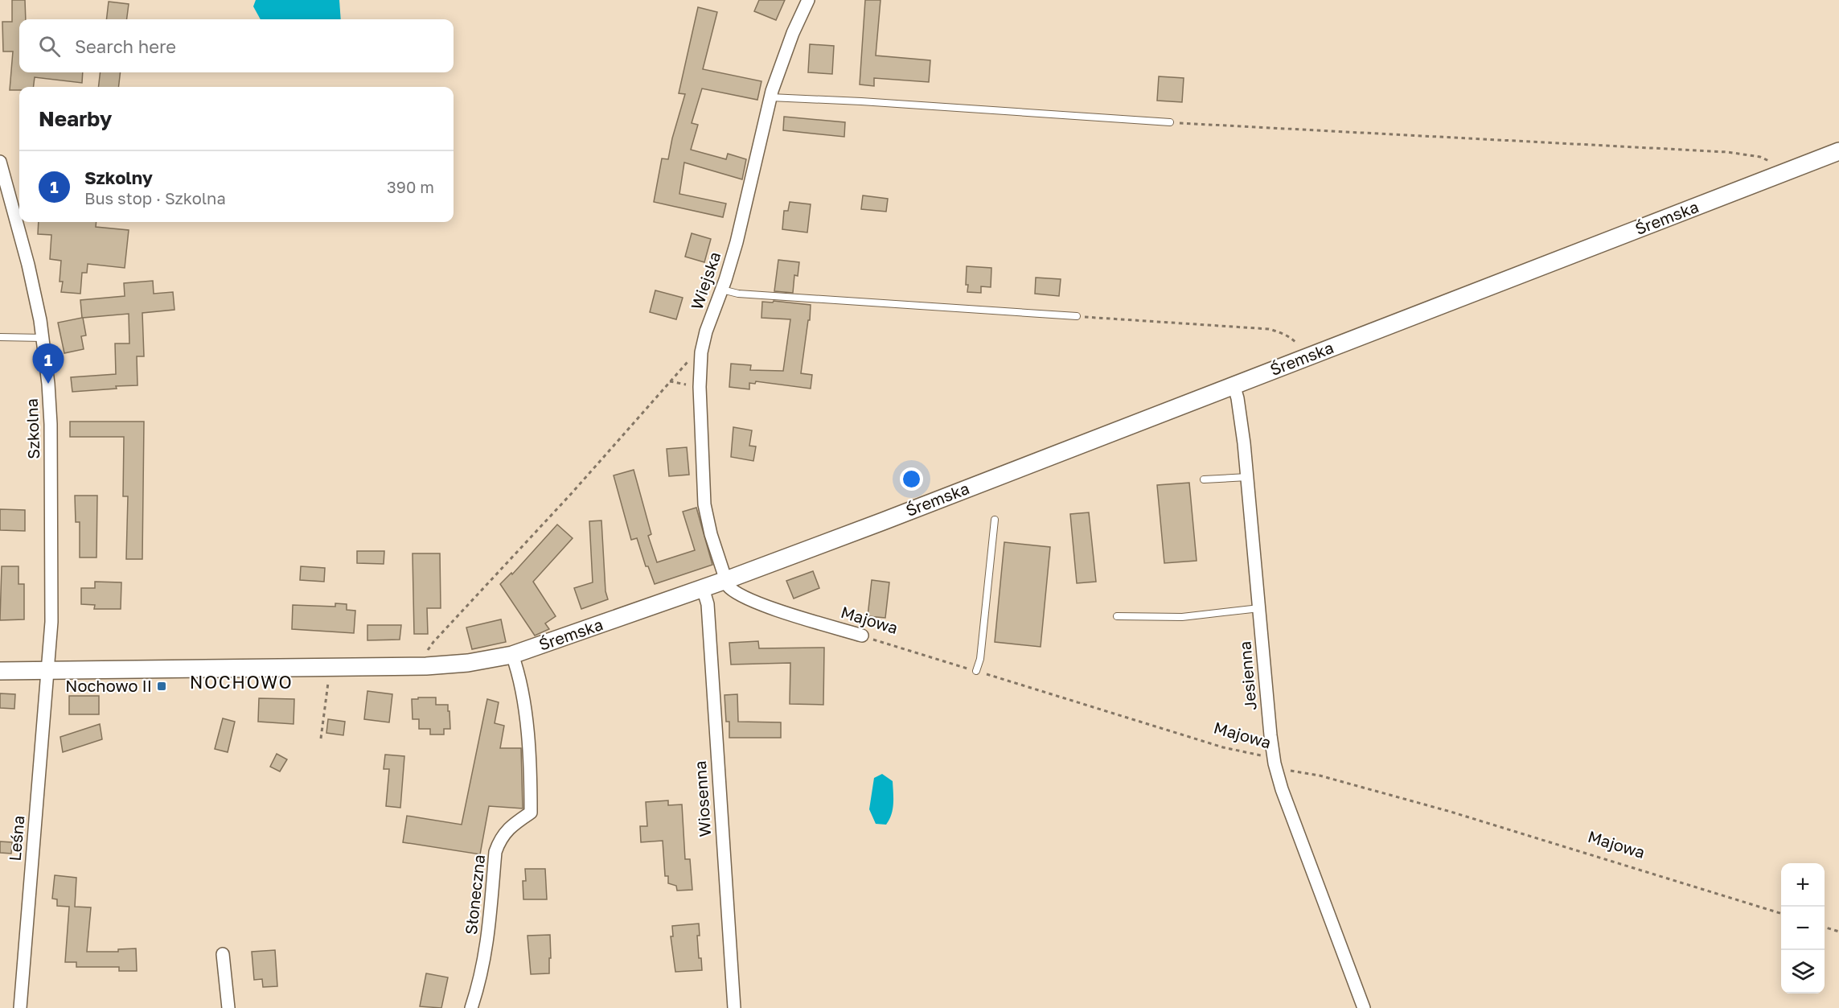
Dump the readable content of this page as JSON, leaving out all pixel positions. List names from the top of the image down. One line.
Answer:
{"streets":{"main road":["Śremska"],"street":["Wiejska","Szkolna","Majowa","Jesienna","Wiosenna","Leśna","Słoneczna"]},"crossings":[["Śremska","Wiejska"],["Śremska","Szkolna"],["Śremska","Majowa"],["Śremska","Jesienna"],["Śremska","Wiosenna"],["Śremska","Leśna"],["Śremska","Słoneczna"],["Wiejska","Majowa"],["Szkolna","Leśna"],["Majowa","Jesienna"]],"districts":["NOCHOWO"],"places":{"transit":["Nochowo II"]},"page":{"search":"Search here","heading":"Nearby","list":[{"mark":"1","name":"Szkolny","note":"Bus stop · Szkolna","value":"390 m"}],"pins":"1","map_buttons":["+","−"]}}
